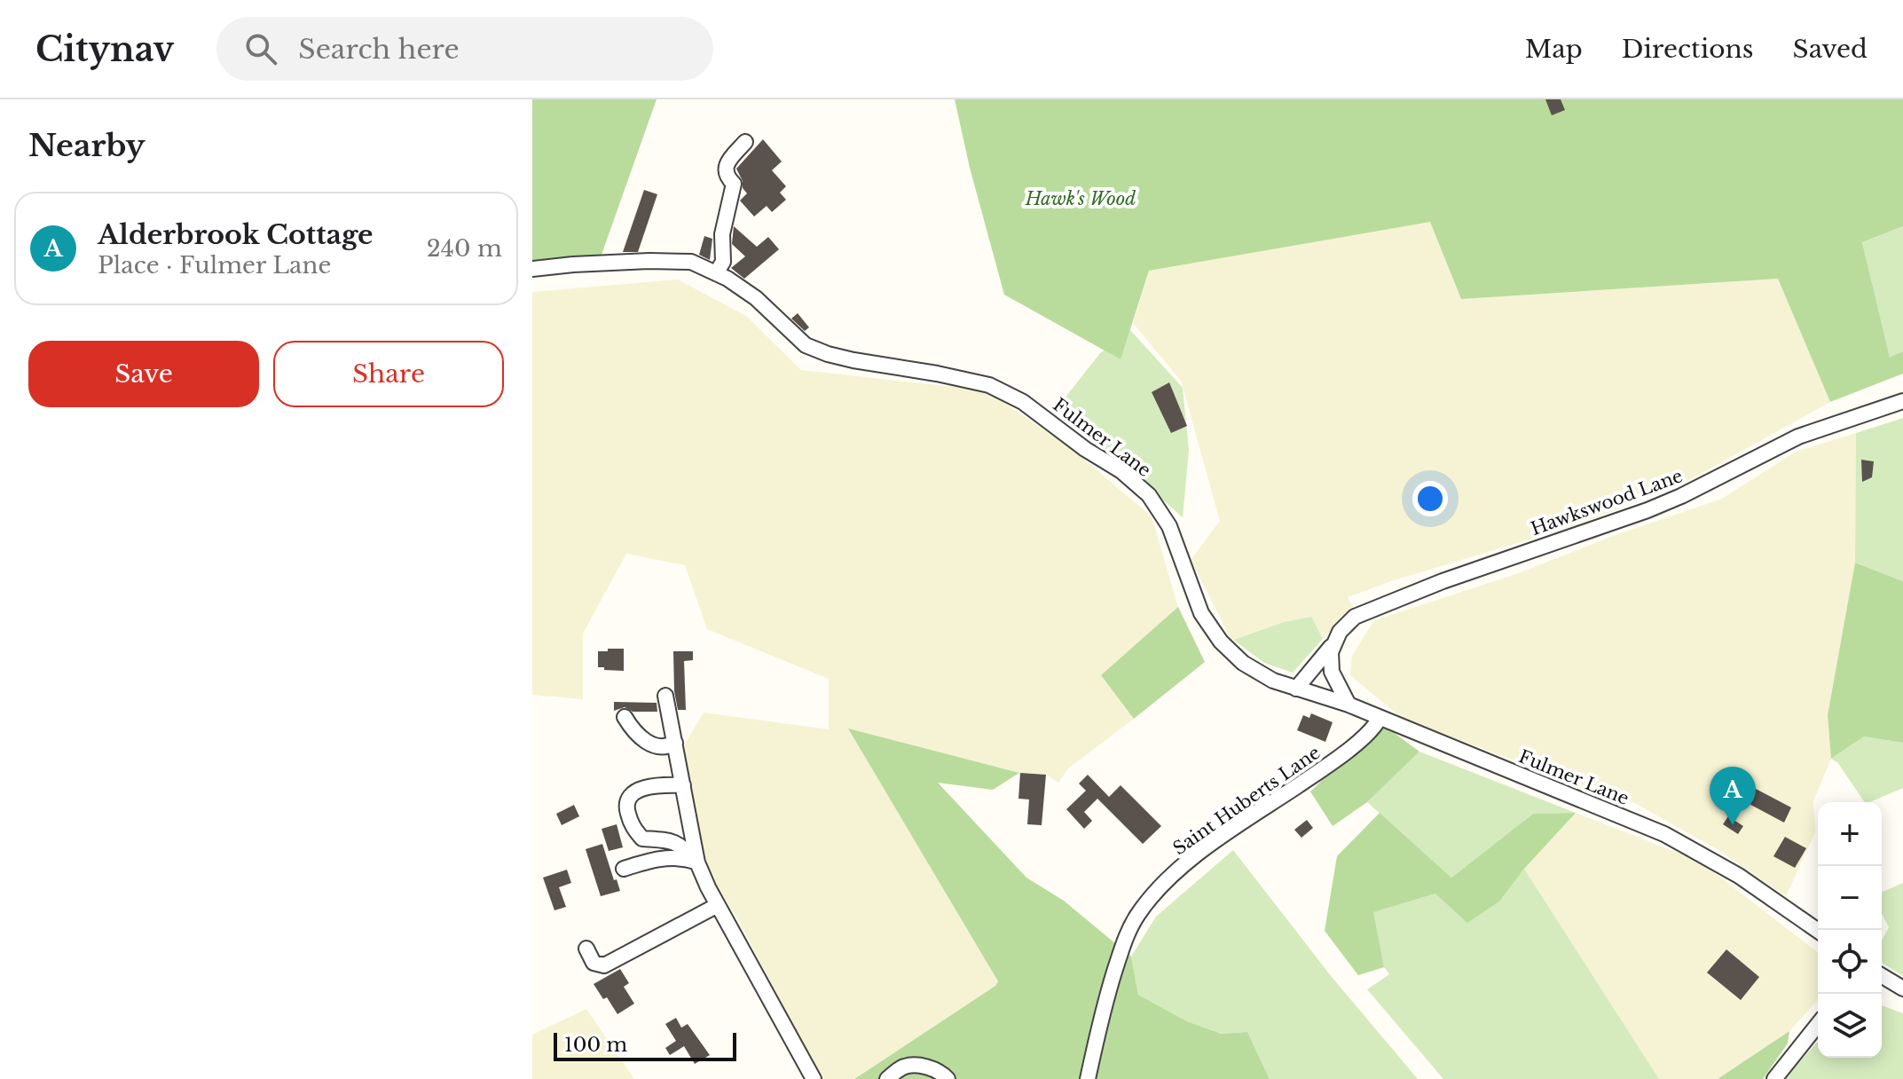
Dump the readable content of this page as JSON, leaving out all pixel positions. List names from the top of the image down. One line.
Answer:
{"streets":{"street":["Fulmer Lane","Hawkswood Lane","Saint Huberts Lane"]},"crossings":[["Fulmer Lane","Hawkswood Lane"],["Fulmer Lane","Saint Huberts Lane"]],"parks":["Hawk's Wood"],"scale_bar":"100 m","page":{"header":"Citynav","search":"Search here","nav":["Map","Directions","Saved"],"heading":"Nearby","list":[{"mark":"A","name":"Alderbrook Cottage","note":"Place · Fulmer Lane","value":"240 m"}],"buttons":["Save","Share"],"pins":"A","map_buttons":["+","−"],"scale":"100 m"}}
